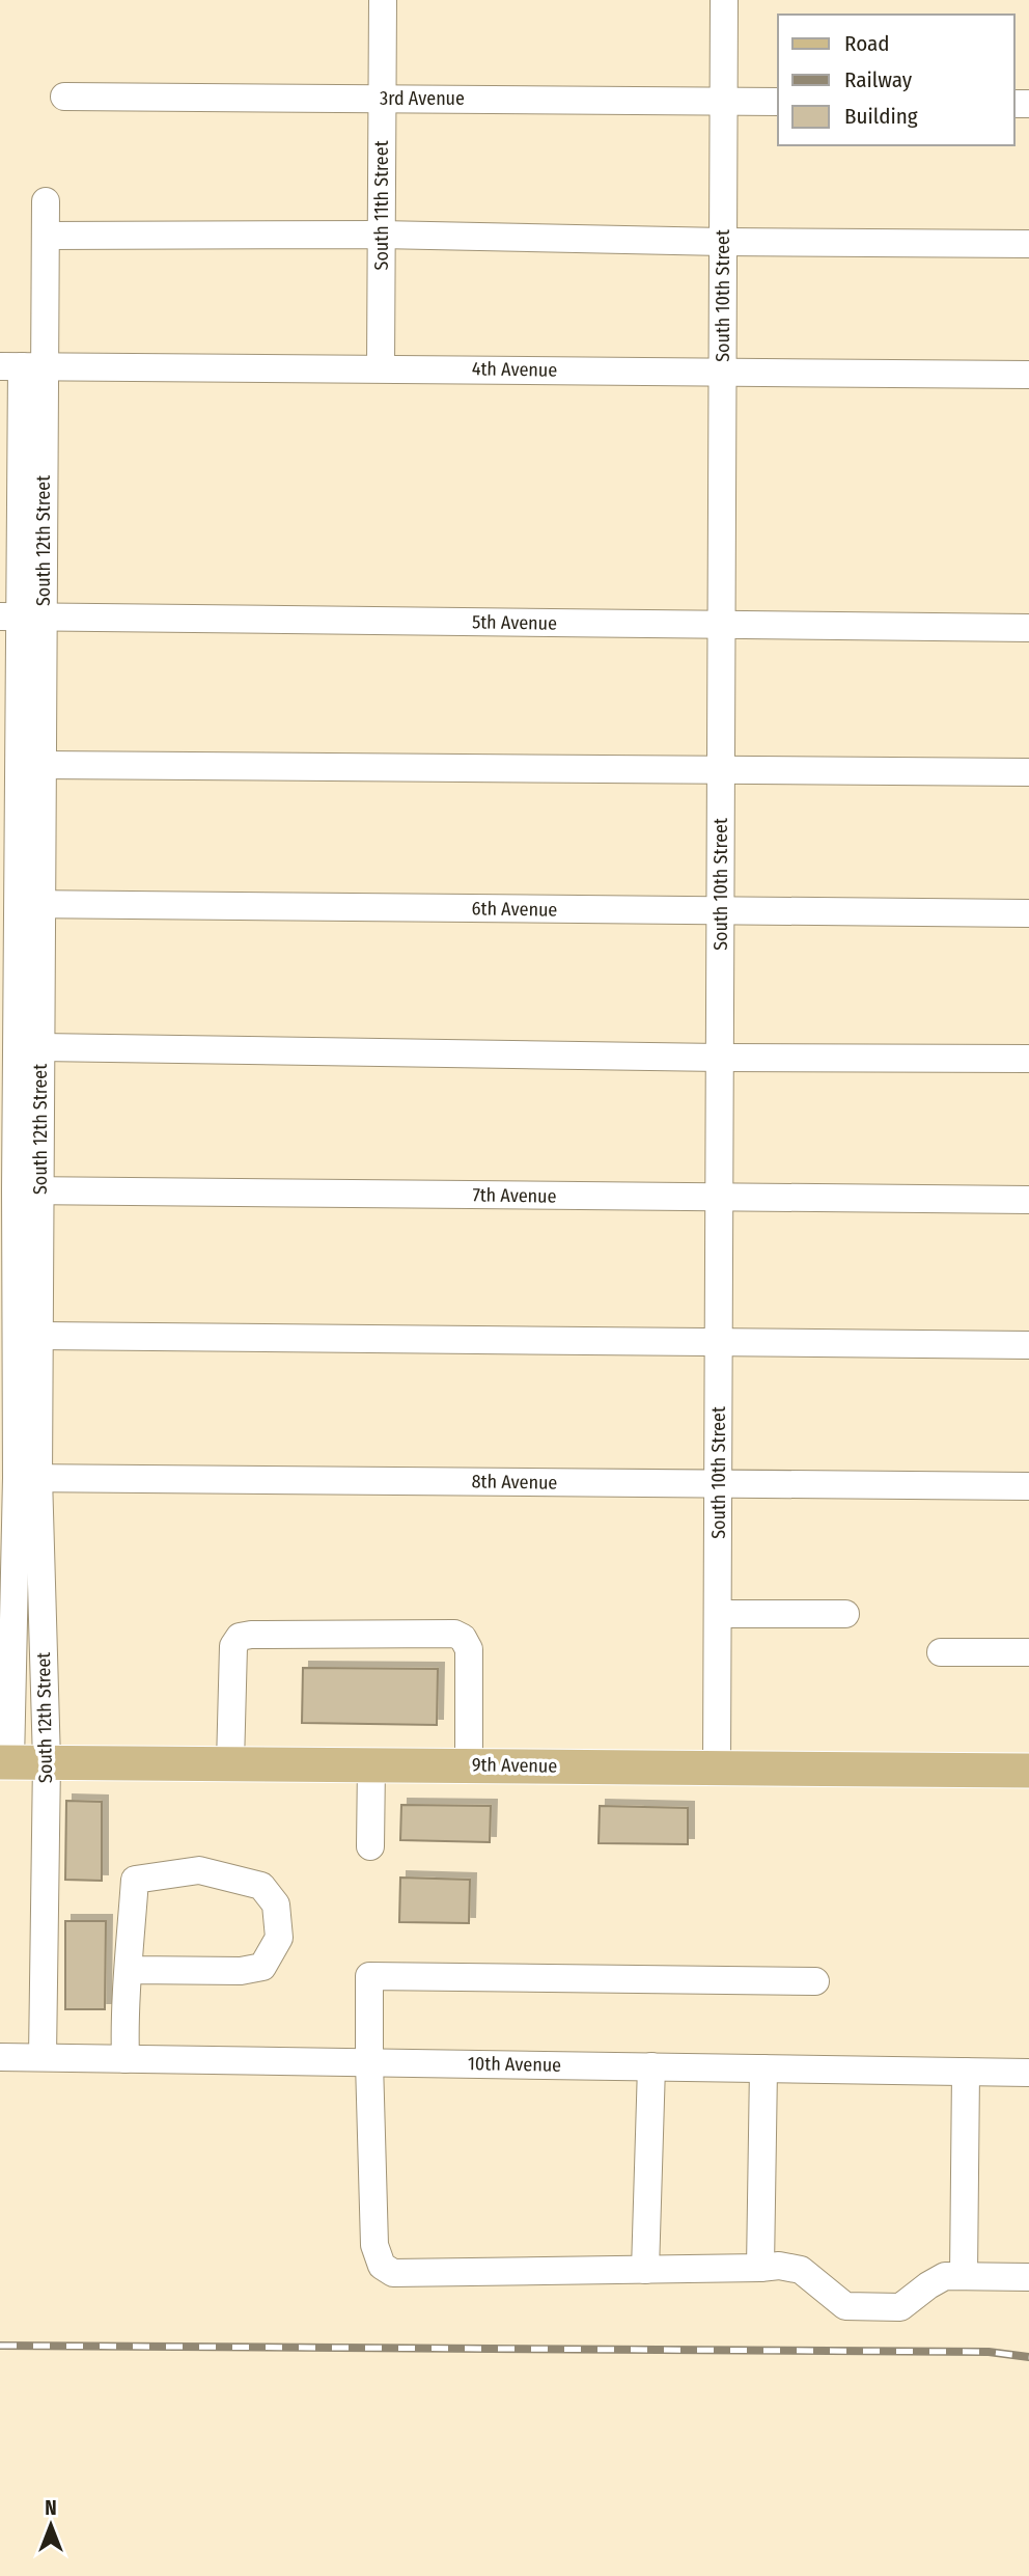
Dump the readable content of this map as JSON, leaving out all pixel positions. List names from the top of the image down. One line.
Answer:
{"streets":{"main road":["9th Avenue"],"street":["3rd Avenue","South 11th Street","South 10th Street","4th Avenue","South 12th Street","5th Avenue","6th Avenue","7th Avenue","8th Avenue","10th Avenue"]},"crossings":[["3rd Avenue","South 11th Street"],["3rd Avenue","South 10th Street"],["South 11th Street","4th Avenue"],["South 10th Street","4th Avenue"],["South 10th Street","5th Avenue"],["South 10th Street","6th Avenue"],["South 10th Street","7th Avenue"],["South 10th Street","8th Avenue"],["South 10th Street","9th Avenue"],["4th Avenue","South 12th Street"],["South 12th Street","5th Avenue"],["South 12th Street","6th Avenue"],["South 12th Street","7th Avenue"],["South 12th Street","8th Avenue"],["South 12th Street","9th Avenue"],["South 12th Street","10th Avenue"]],"legend":["Road","Railway","Building"],"north":"top"}
